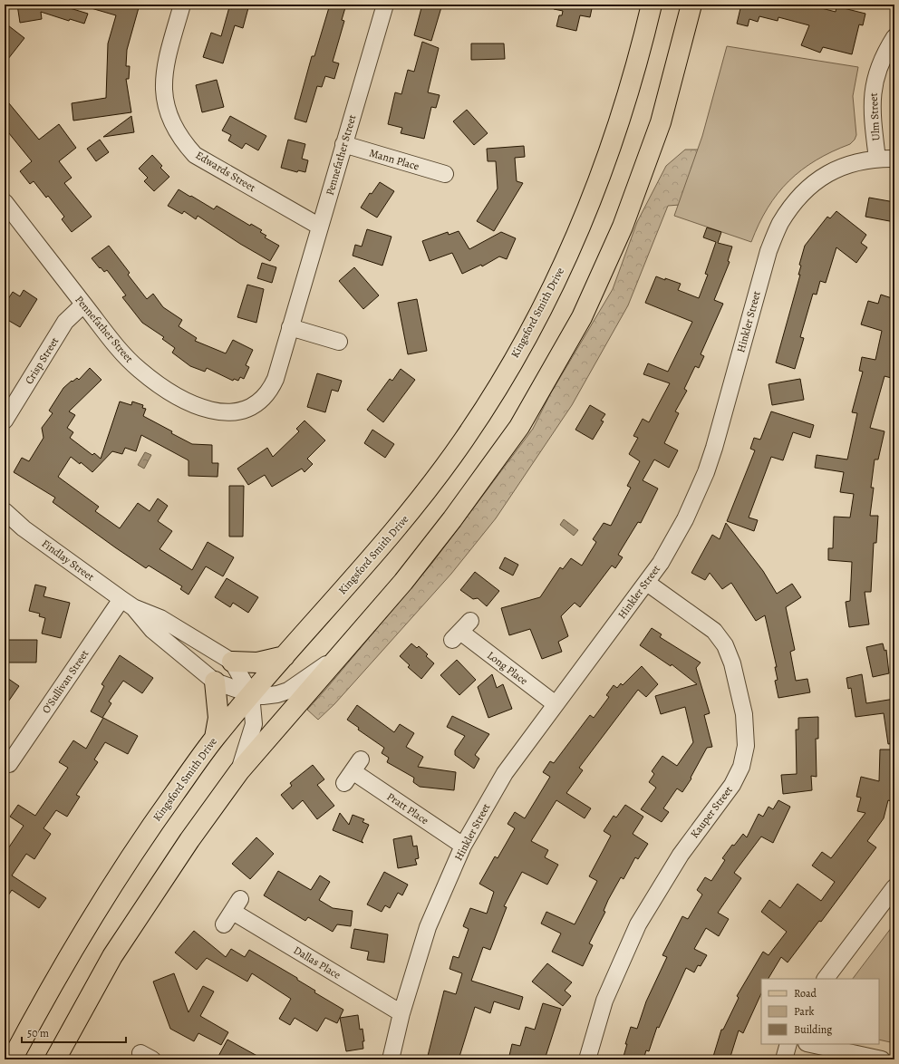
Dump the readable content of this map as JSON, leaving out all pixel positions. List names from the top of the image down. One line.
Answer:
{"streets":{"main road":["Kingsford Smith Drive"],"street":["Ulm Street","Pennefather Street","Mann Place","Edwards Street","Hinkler Street","Crisp Street","Findlay Street","Long Place","O'Sullivan Street","Pratt Place","Kauper Street","Dallas Place"]},"crossings":[["Ulm Street","Hinkler Street"],["Pennefather Street","Mann Place"],["Pennefather Street","Edwards Street"],["Pennefather Street","Crisp Street"],["Kingsford Smith Drive","Findlay Street"],["Hinkler Street","Long Place"],["Hinkler Street","Pratt Place"],["Hinkler Street","Kauper Street"],["Hinkler Street","Dallas Place"],["Findlay Street","O'Sullivan Street"]],"legend":["Road","Park","Building"],"scale_bar":"50 m"}
